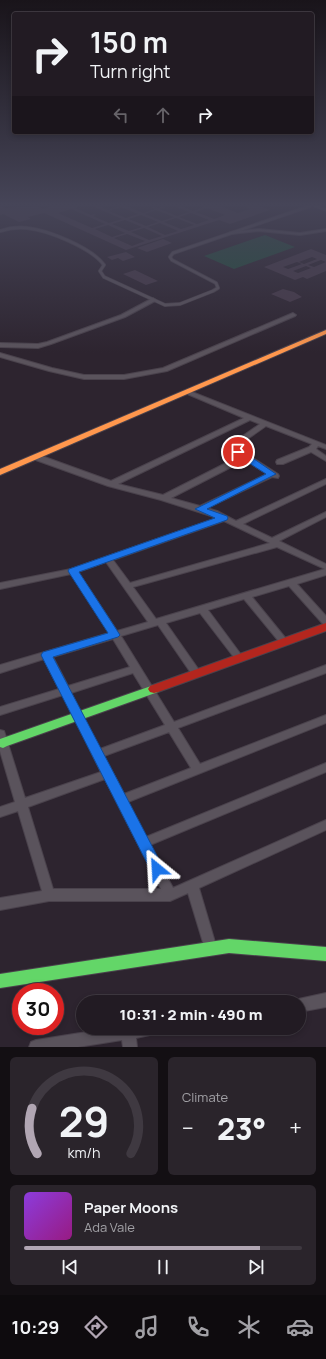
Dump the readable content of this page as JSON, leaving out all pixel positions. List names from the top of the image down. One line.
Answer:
{"page":{"turn":["150 m","Turn right"],"limit":"30","trip":"10:31 · 2 min · 490 m","tile":"Climate","heat":["−","23°","+"],"song":["Paper Moons","Ada Vale"],"tabs":"10:29","gauge":["29","km/h"]}}
